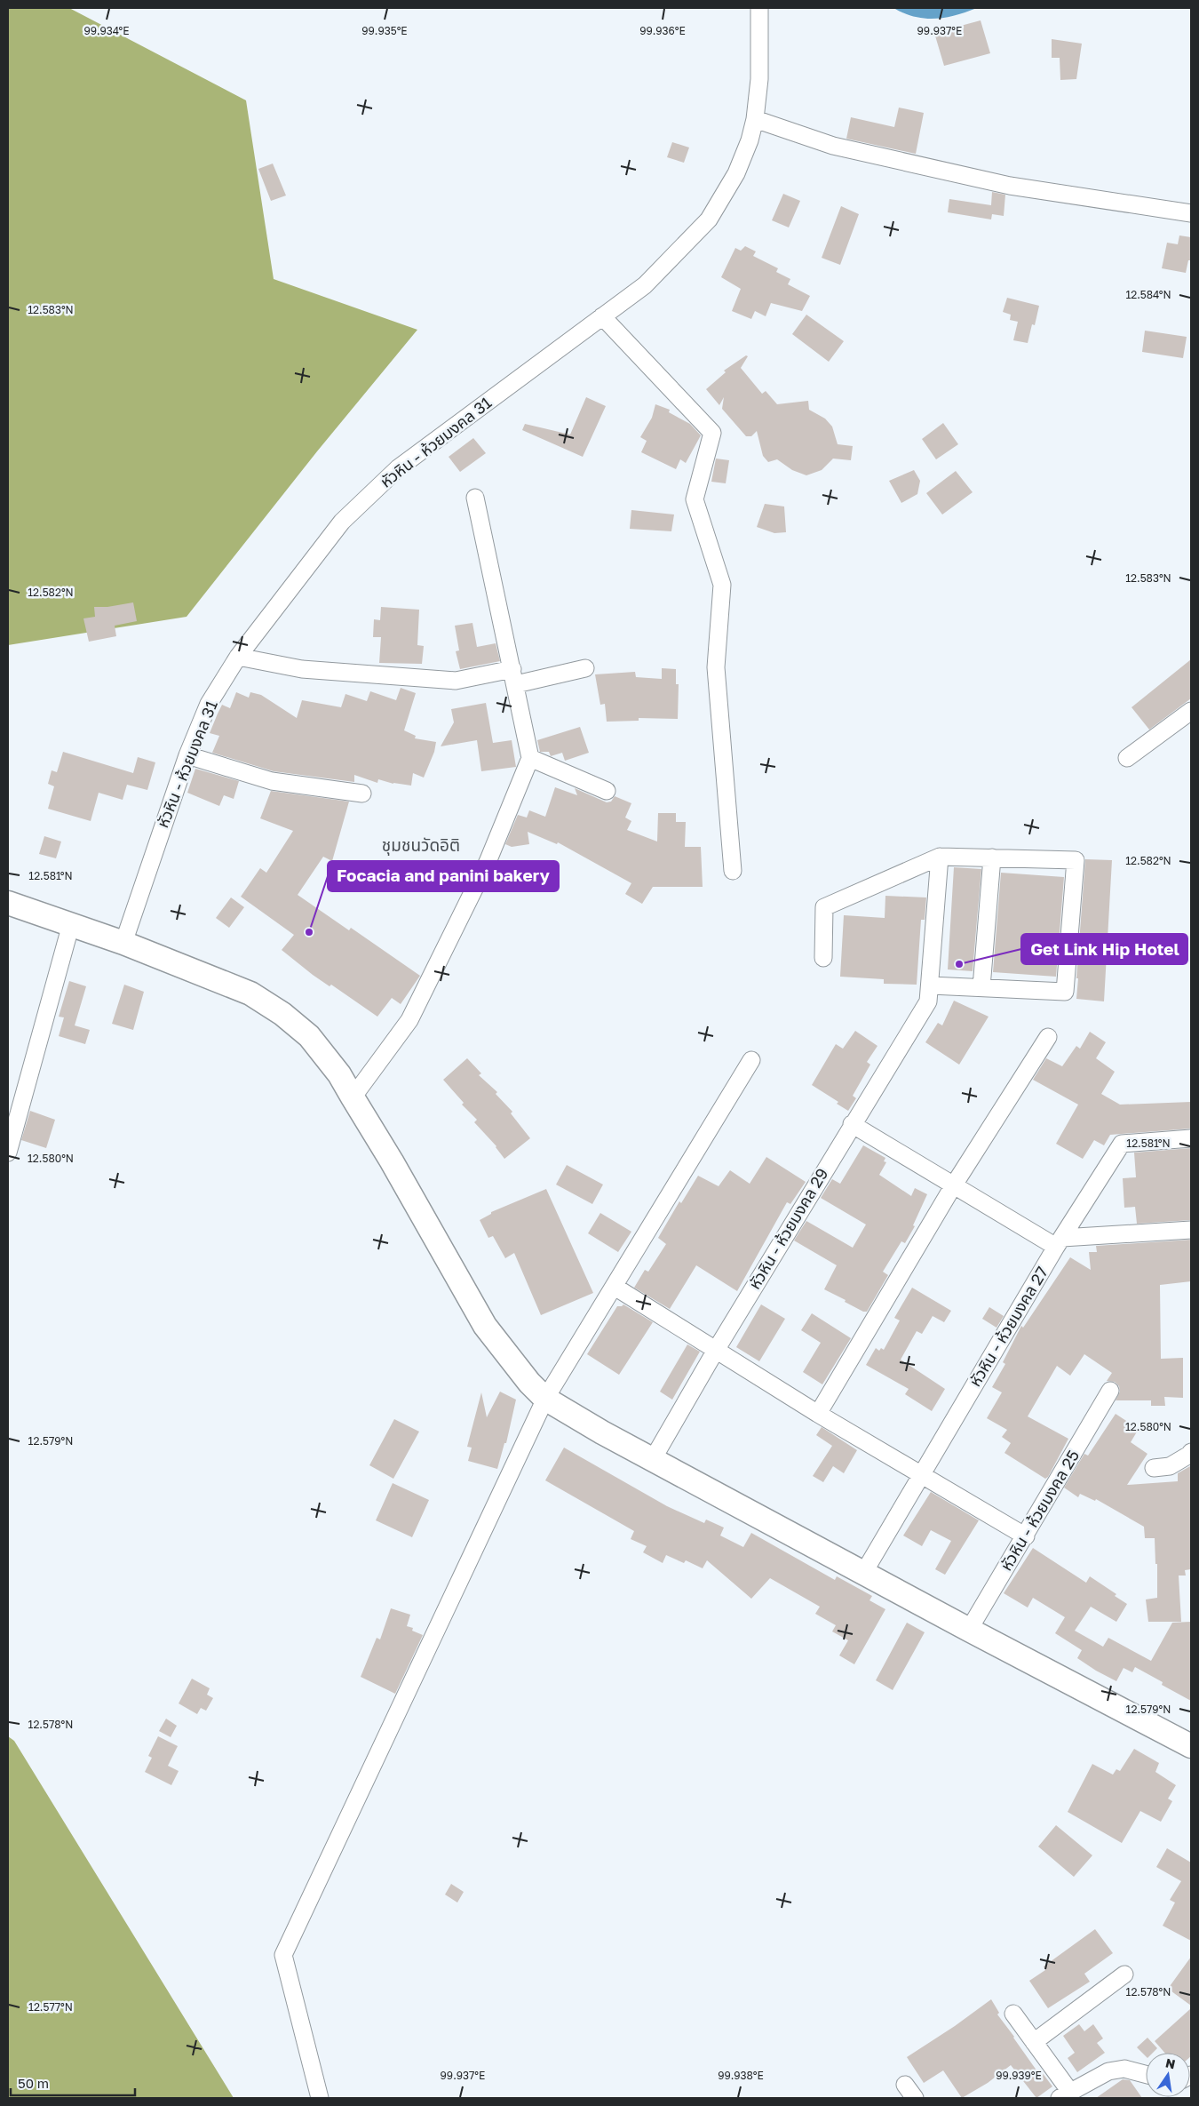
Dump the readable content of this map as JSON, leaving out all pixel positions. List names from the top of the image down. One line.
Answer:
{"streets":{"street":["หัวหิน - ห้วยมงคล 31","หัวหิน - ห้วยมงคล 29","หัวหิน - ห้วยมงคล 27","หัวหิน - ห้วยมงคล 25"]},"districts":["ชุมชนวัดอิติ"],"places":["Focacia and panini bakery","Get Link Hip Hotel"],"scale_bar":"50 m","north":"top","coordinates":["99.934°E","99.935°E","99.936°E","99.937°E","12.584°N","12.583°N","12.582°N","12.581°N","12.580°N","12.579°N","12.578°N","12.577°N","99.938°E","99.939°E"]}
